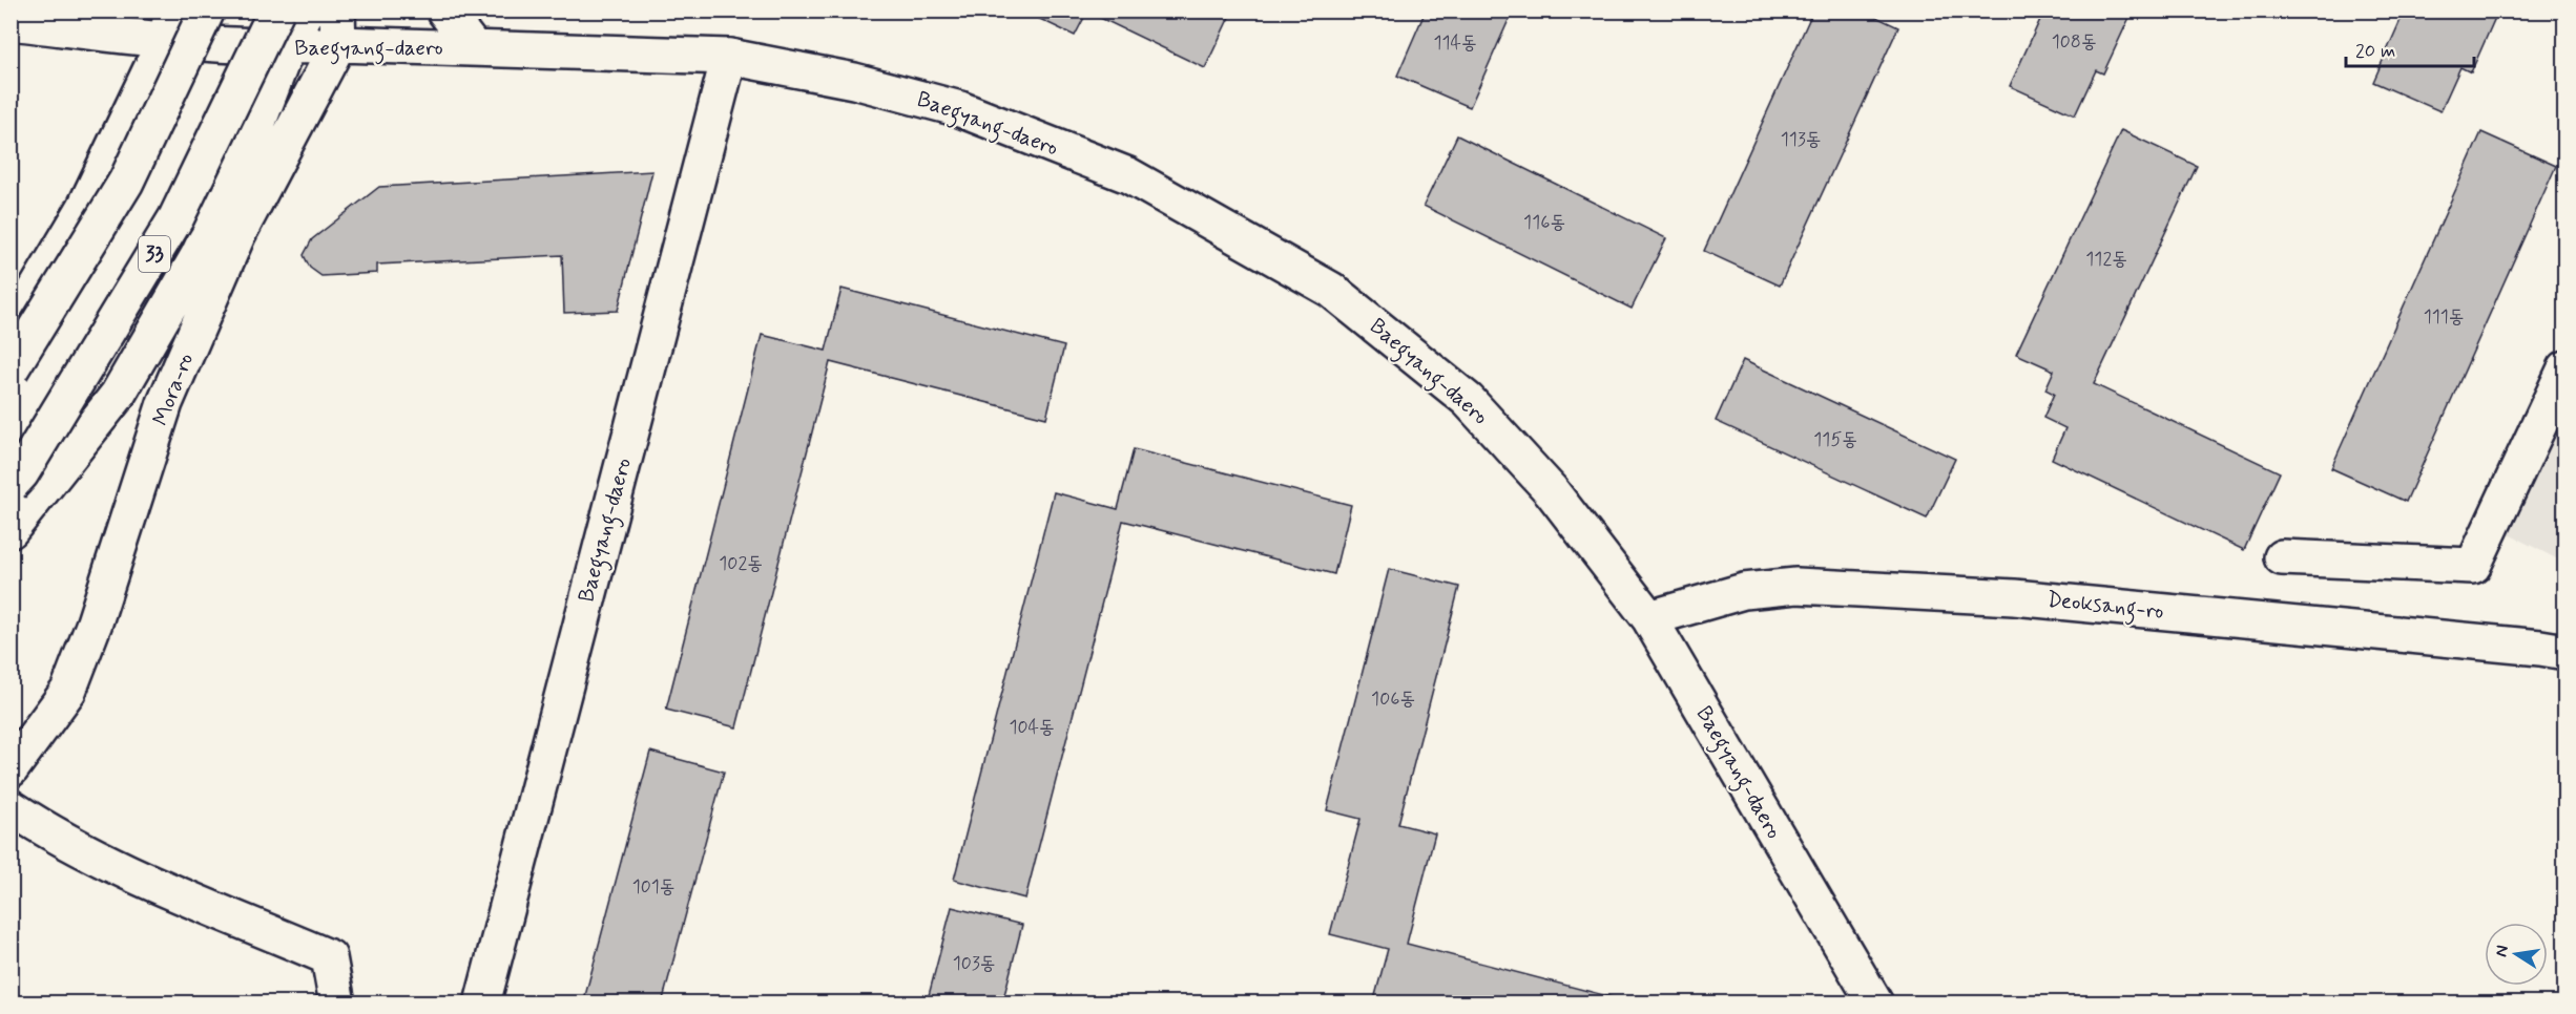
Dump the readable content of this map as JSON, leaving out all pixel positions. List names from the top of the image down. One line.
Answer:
{"streets":{"main road":["Baegyang-daero","33","Mora-ro","Deoksang-ro"]},"crossings":[["Baegyang-daero","Mora-ro"],["Baegyang-daero","Deoksang-ro"]],"house_numbers":["108동","114동","113동","116동","112동","111동","115동","102동","106동","104동","101동","103동"],"scale_bar":"20 m","north":"left"}
